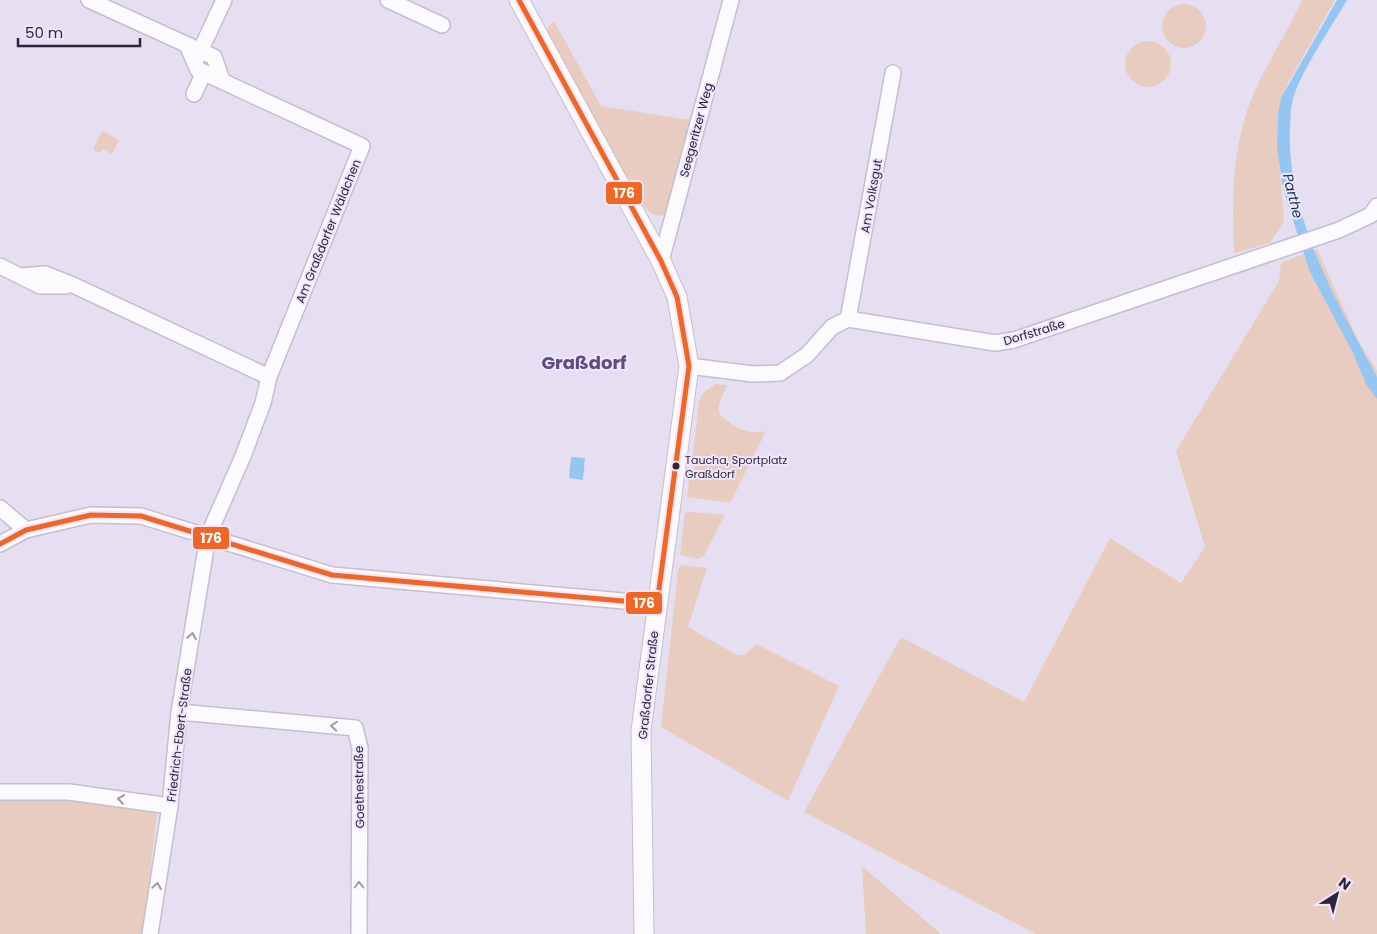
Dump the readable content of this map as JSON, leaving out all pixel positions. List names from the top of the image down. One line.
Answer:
{"streets":{"street":["Seegeritzer Weg","Am Volksgut","Am Graßdorfer Wäldchen","Dorfstraße","Graßdorfer Straße","Friedrich-Ebert-Straße","Goethestraße"]},"crossings":[["Seegeritzer Weg","Graßdorfer Straße"],["Am Volksgut","Dorfstraße"],["Am Graßdorfer Wäldchen","Friedrich-Ebert-Straße"],["Friedrich-Ebert-Straße","Goethestraße"]],"one_way":["Friedrich-Ebert-Straße"],"districts":["Graßdorf"],"water":["Parthe"],"places":["Taucha, Sportplatz Graßdorf"],"lines":["transit line 176"],"scale_bar":"50 m","north":"top right"}
